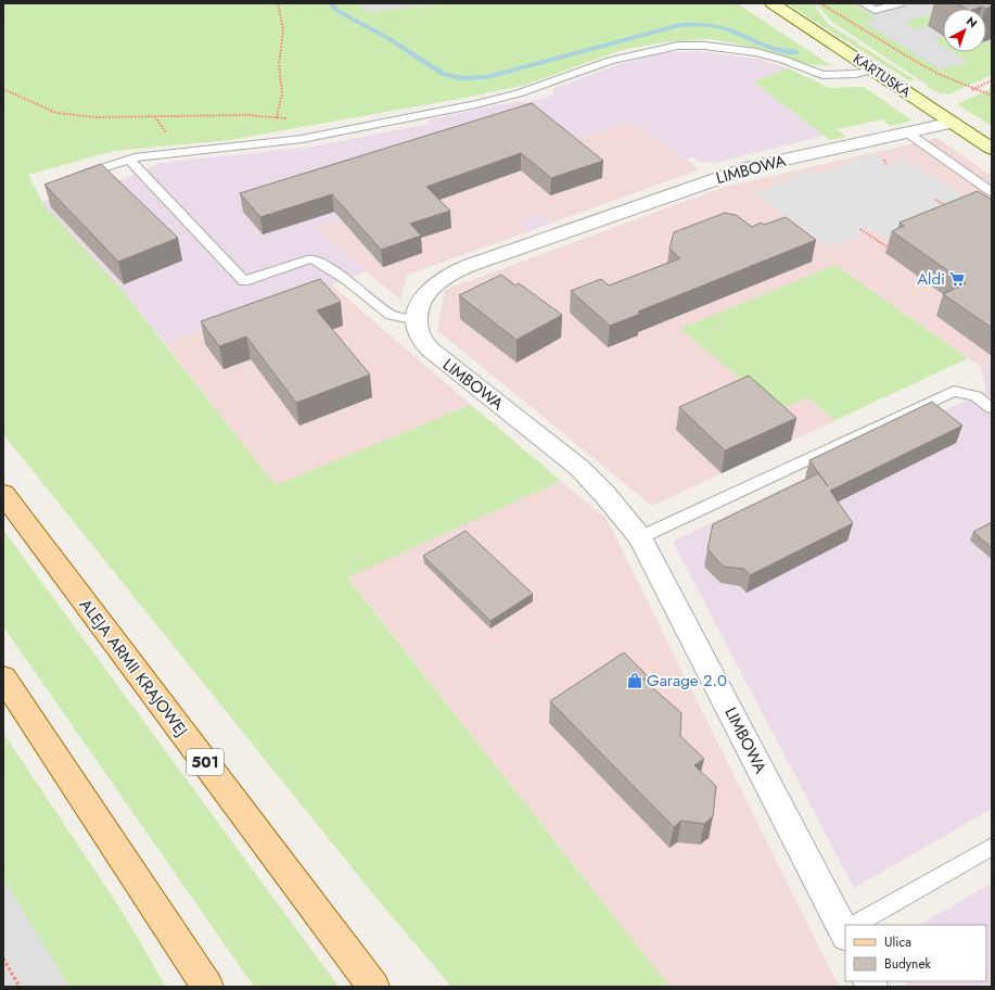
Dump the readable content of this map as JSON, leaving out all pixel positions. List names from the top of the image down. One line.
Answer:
{"streets":{"main road":["ALEJA ARMII KRAJOWEJ","501"],"street":["KARTUSKA","LIMBOWA"]},"crossings":[["KARTUSKA","LIMBOWA"]],"places":{"supermarket":["Aldi"],"shop":["Garage 2.0"]},"legend":["Ulica","Budynek"],"north":"top right"}
